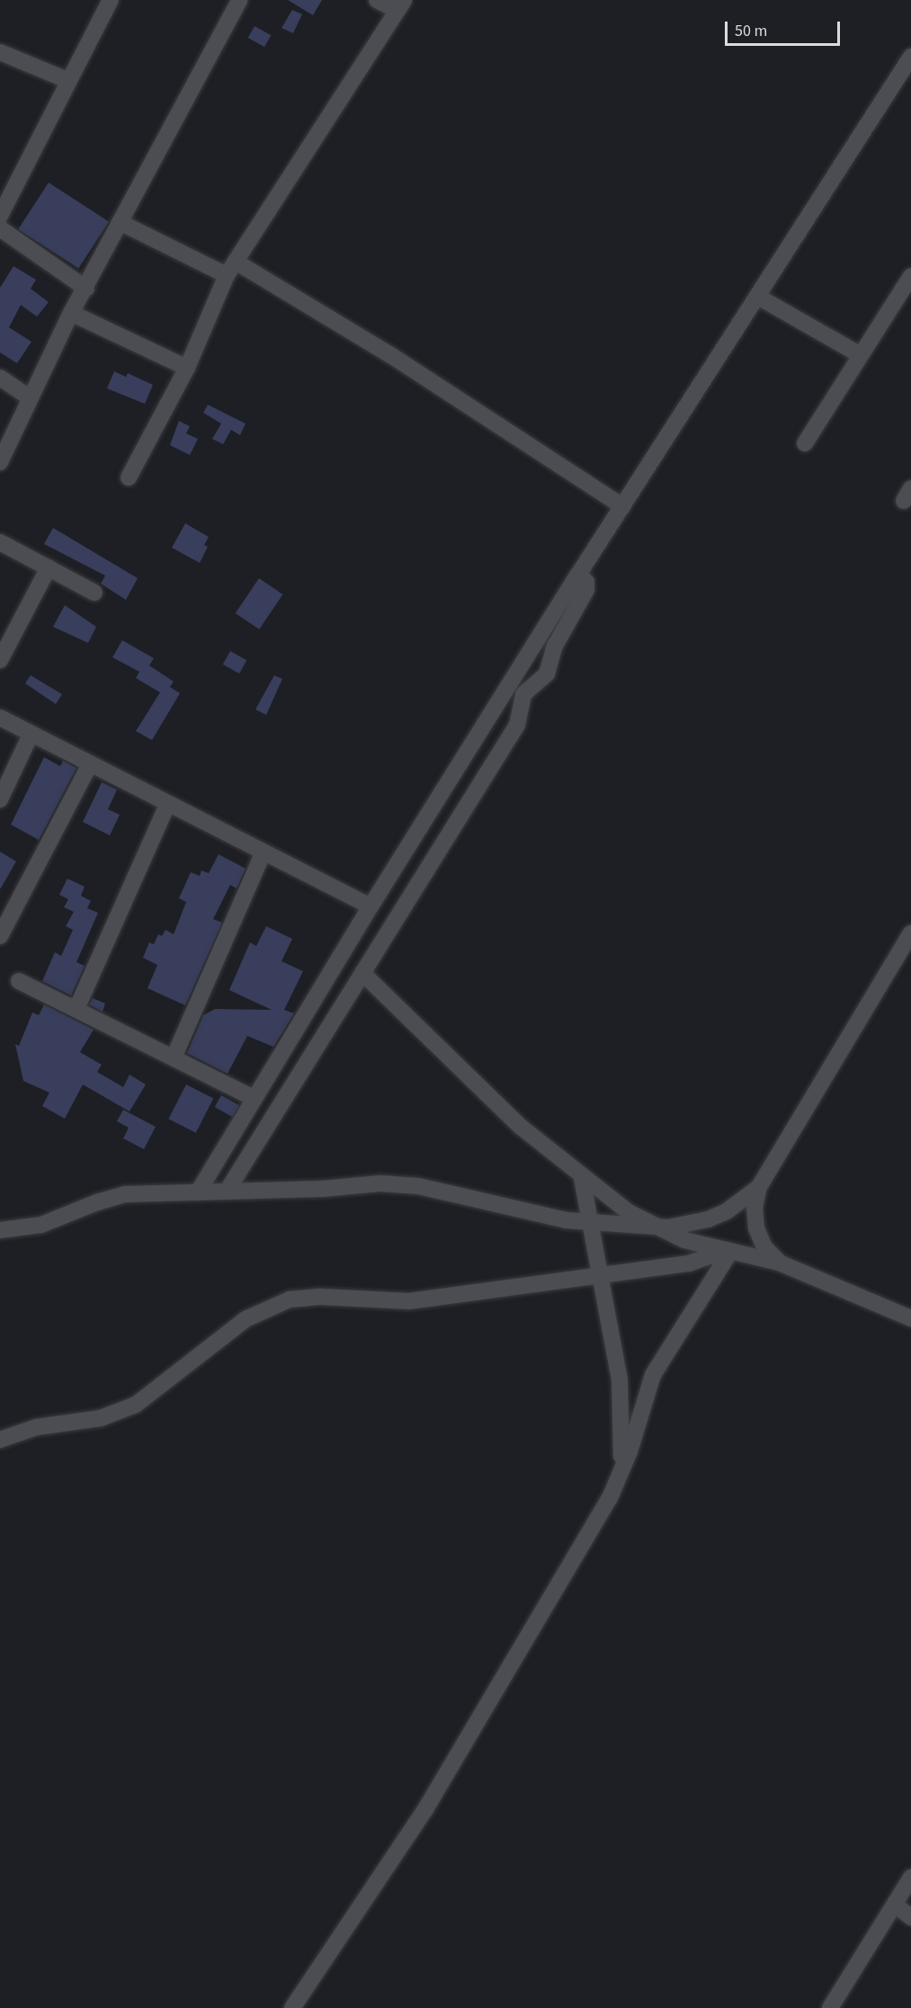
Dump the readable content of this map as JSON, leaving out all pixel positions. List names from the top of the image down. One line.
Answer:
{"scale_bar":"50 m"}
